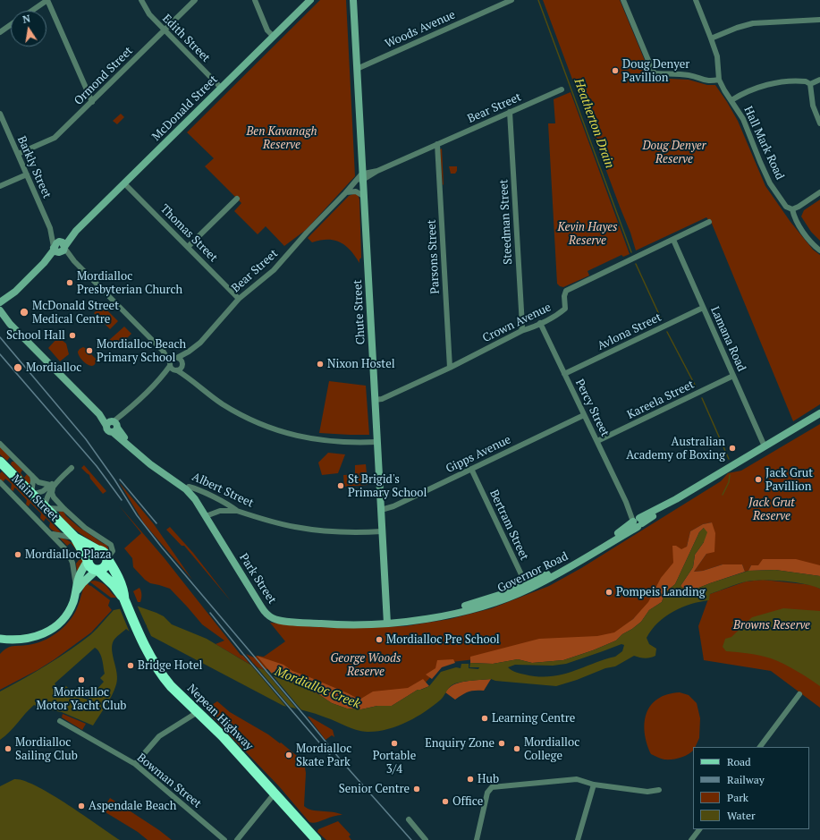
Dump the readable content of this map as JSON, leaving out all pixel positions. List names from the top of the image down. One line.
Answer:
{"streets":{"highway":["Main Street","Nepean Highway"],"street":["Woods Avenue","Edith Street","Ormond Street","McDonald Street","Bear Street","Hall Mark Road","Barkly Street","Steedman Street","Thomas Street","Parsons Street","Chute Street","Crown Avenue","Avlona Street","Lamana Road","Kareela Street","Percy Street","Gipps Avenue","Albert Street","Bertram Street","Governor Road","Park Street","Bowman Street"]},"crossings":[["Woods Avenue","Chute Street"],["Edith Street","Ormond Street"],["Edith Street","McDonald Street"],["Ormond Street","Barkly Street"],["McDonald Street","Barkly Street"],["McDonald Street","Thomas Street"],["McDonald Street","Albert Street"],["Bear Street","Barkly Street"],["Bear Street","Steedman Street"],["Bear Street","Thomas Street"],["Bear Street","Parsons Street"],["Bear Street","Chute Street"],["Bear Street","Albert Street"],["Barkly Street","Chute Street"],["Steedman Street","Crown Avenue"],["Parsons Street","Crown Avenue"],["Chute Street","Crown Avenue"],["Chute Street","Gipps Avenue"],["Chute Street","Albert Street"],["Chute Street","Governor Road"],["Chute Street","Park Street"],["Crown Avenue","Lamana Road"],["Crown Avenue","Percy Street"],["Avlona Street","Lamana Road"],["Avlona Street","Percy Street"],["Lamana Road","Kareela Street"],["Lamana Road","Governor Road"],["Kareela Street","Percy Street"],["Percy Street","Gipps Avenue"],["Percy Street","Governor Road"],["Gipps Avenue","Bertram Street"],["Albert Street","Park Street"],["Bertram Street","Governor Road"],["Governor Road","Park Street"]],"water":["Heatherton Drain","Mordialloc Creek"],"parks":["Ben Kavanagh Reserve","Doug Denyer Reserve","Kevin Hayes Reserve","Jack Grut Reserve","Browns Reserve","George Woods Reserve"],"places":["Doug Denyer Pavillion","Mordialloc Presbyterian Church","McDonald Street Medical Centre","School Hall","Mordialloc Beach Primary School","Nixon Hostel","Mordialloc","Australian Academy of Boxing","Jack Grut Pavillion","St Brigid's Primary School","Mordialloc Plaza","Pompeis Landing","Mordialloc Pre School","Bridge Hotel","Mordialloc Motor Yacht Club","Learning Centre","Portable 3/4","Enquiry Zone","Mordialloc Sailing Club","Mordialloc College","Mordialloc Skate Park","Hub","Senior Centre","Office","Aspendale Beach"],"legend":["Road","Railway","Park","Water"],"north":"top"}
